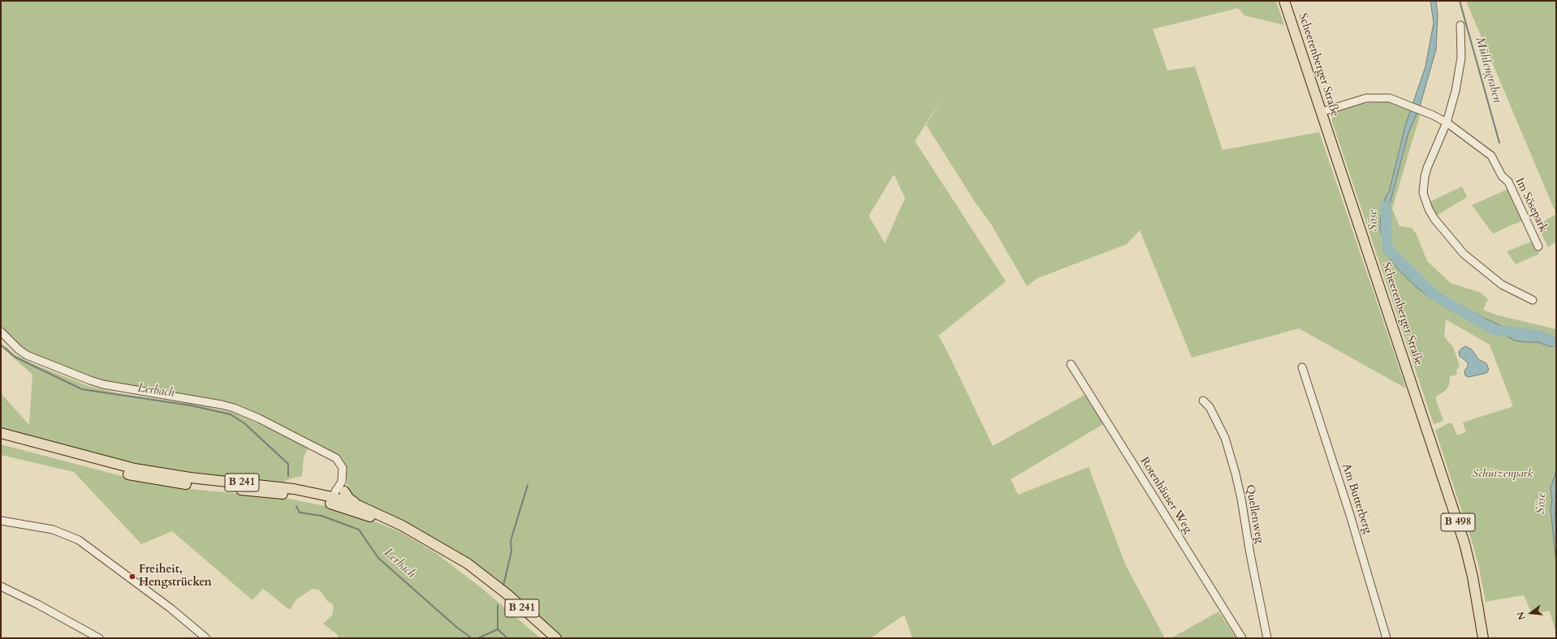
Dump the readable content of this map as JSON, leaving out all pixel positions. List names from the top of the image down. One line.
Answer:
{"streets":{"main road":["Scheerenberger Straße","B 241","B 498"],"street":["Im Sösepark","Rotenhäuser Weg","Am Butterberg","Quellenweg"]},"crossings":[["Scheerenberger Straße","Im Sösepark"]],"water":["Mühlengraben","Söse","Lerbach"],"parks":["Schützenpark"],"places":["Freiheit, Hengstrücken"],"north":"left"}
